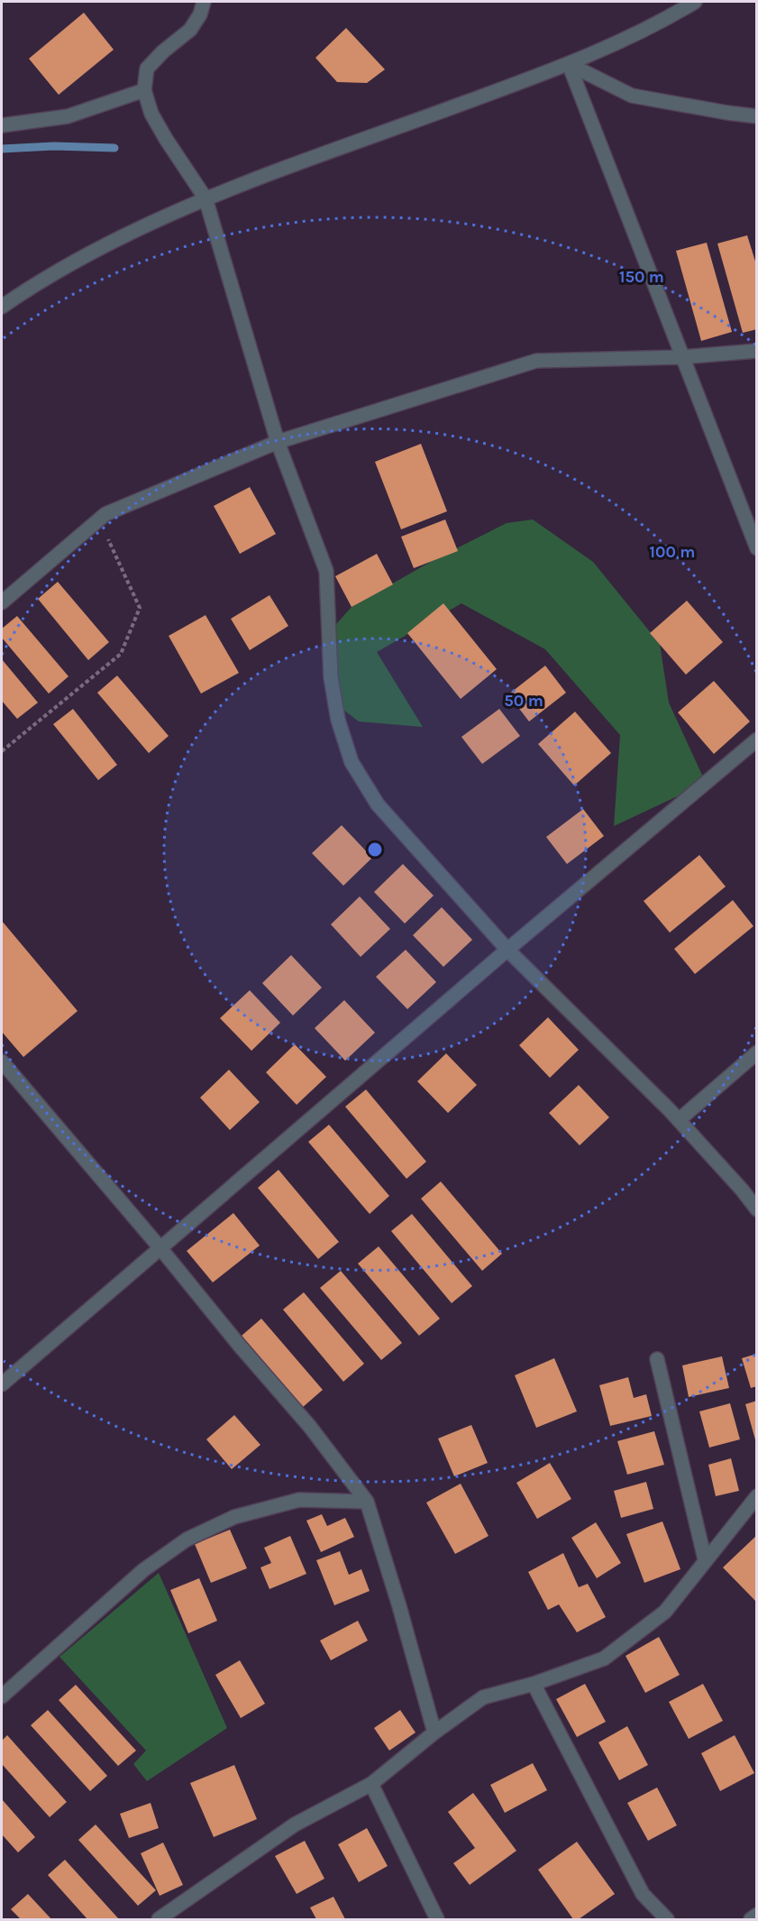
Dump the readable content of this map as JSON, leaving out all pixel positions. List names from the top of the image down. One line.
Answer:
{"rings":["150 m","100 m","50 m"]}
